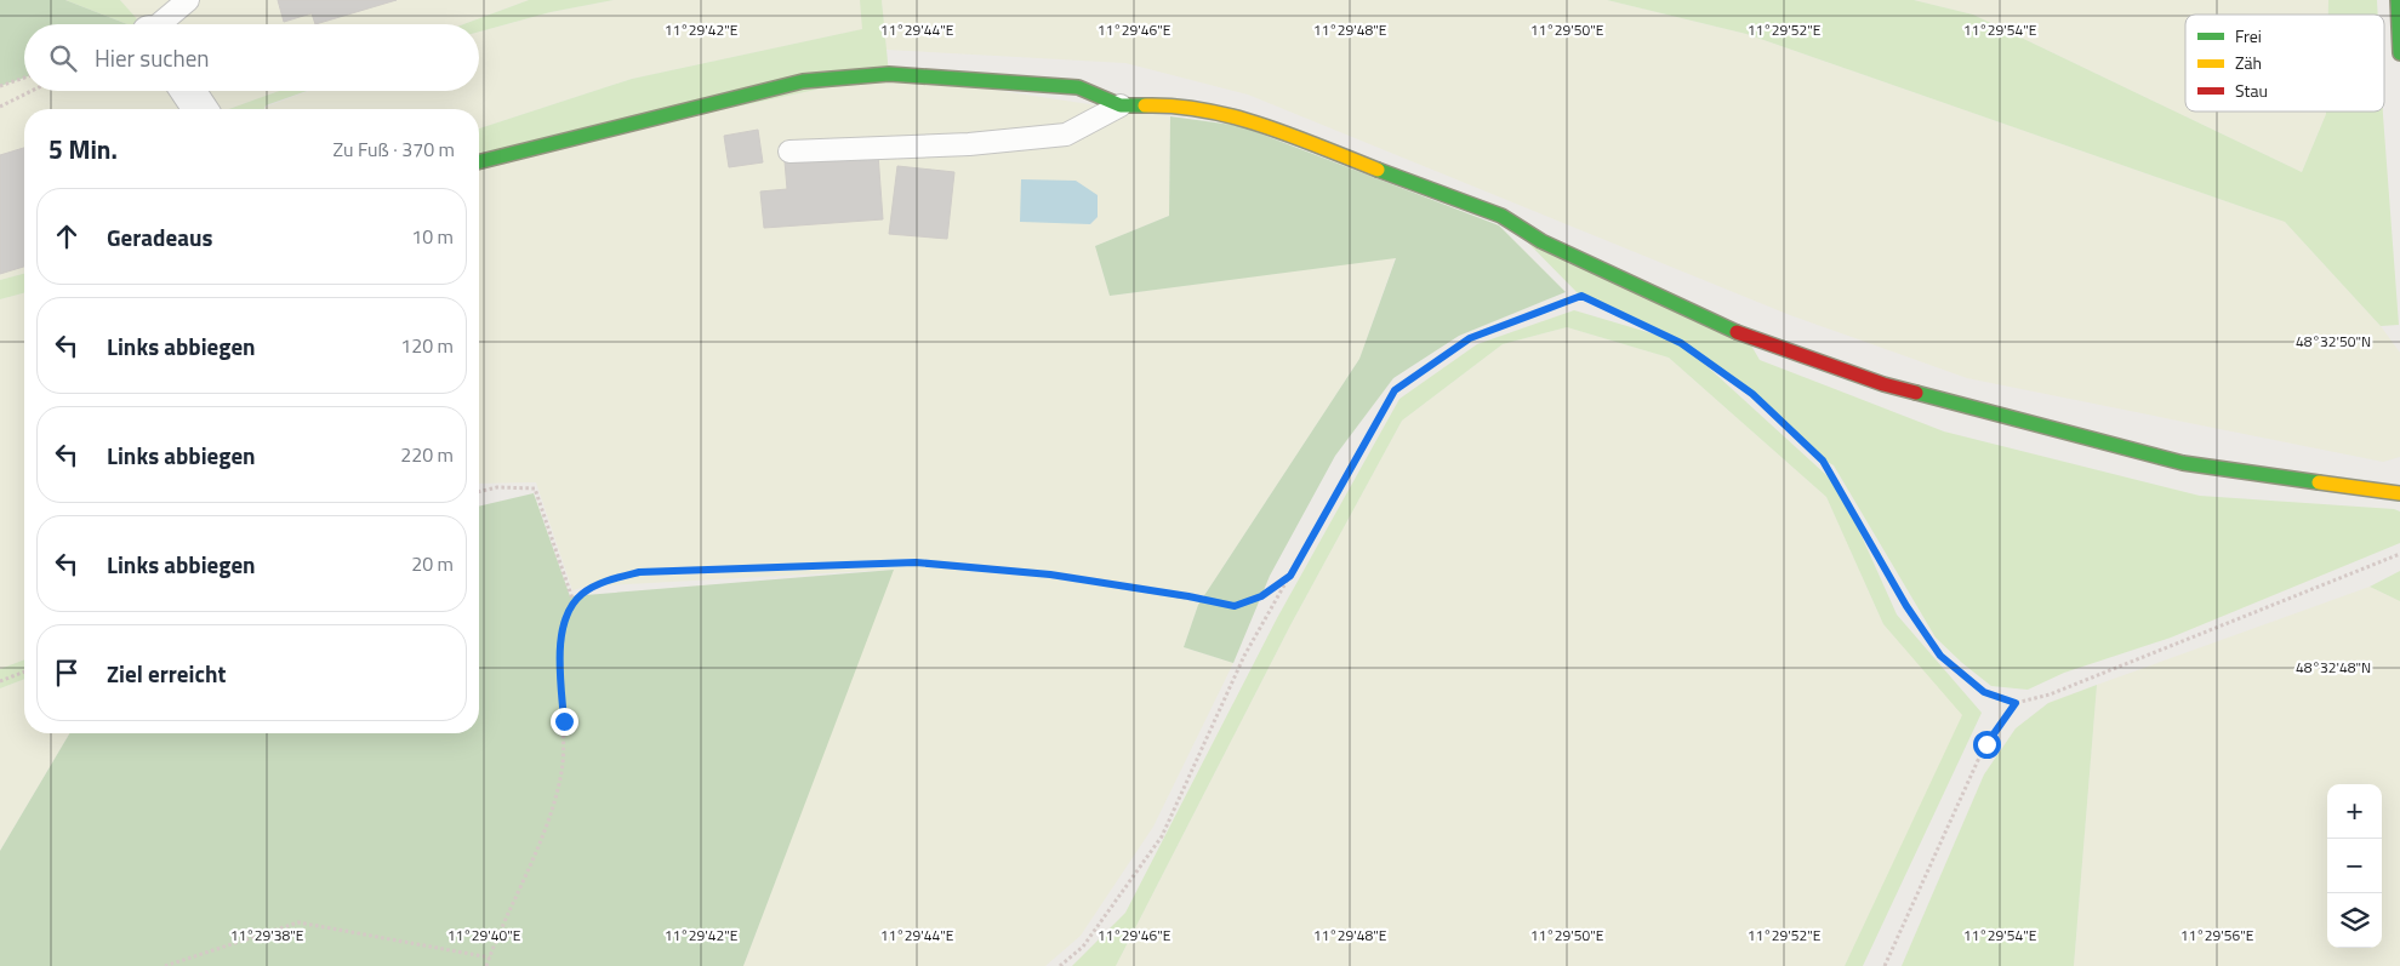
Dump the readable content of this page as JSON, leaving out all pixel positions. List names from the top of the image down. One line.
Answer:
{"legend":["Frei","Zäh","Stau"],"page":{"search":"Hier suchen","heading":["5 Min.","Zu Fuß · 370 m"],"list":[["Geradeaus","10 m"],["Links abbiegen","120 m"],["Links abbiegen","220 m"],["Links abbiegen","20 m"],"Ziel erreicht"],"map_buttons":["+","−"]},"coordinates":["11°29'42\"E","11°29'44\"E","11°29'46\"E","11°29'48\"E","11°29'50\"E","11°29'52\"E","11°29'54\"E","48°32'50\"N","48°32'48\"N","11°29'38\"E","11°29'40\"E","11°29'56\"E"]}
